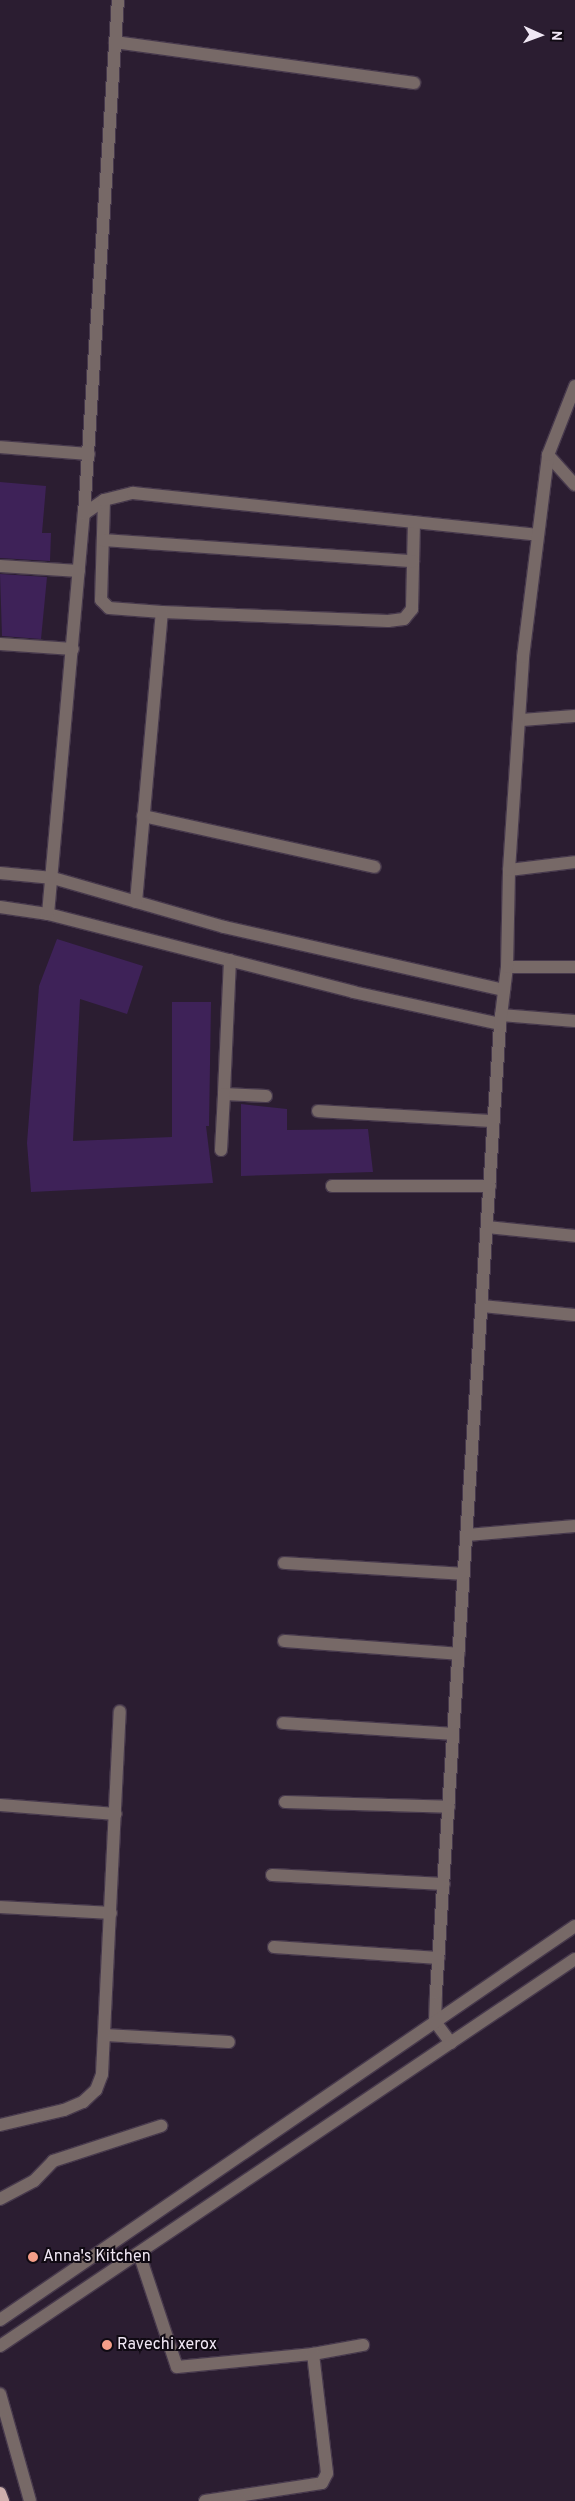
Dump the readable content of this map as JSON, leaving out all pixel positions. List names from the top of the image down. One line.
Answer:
{"places":["Anna's Kitchen","Ravechi xerox"],"north":"right"}
